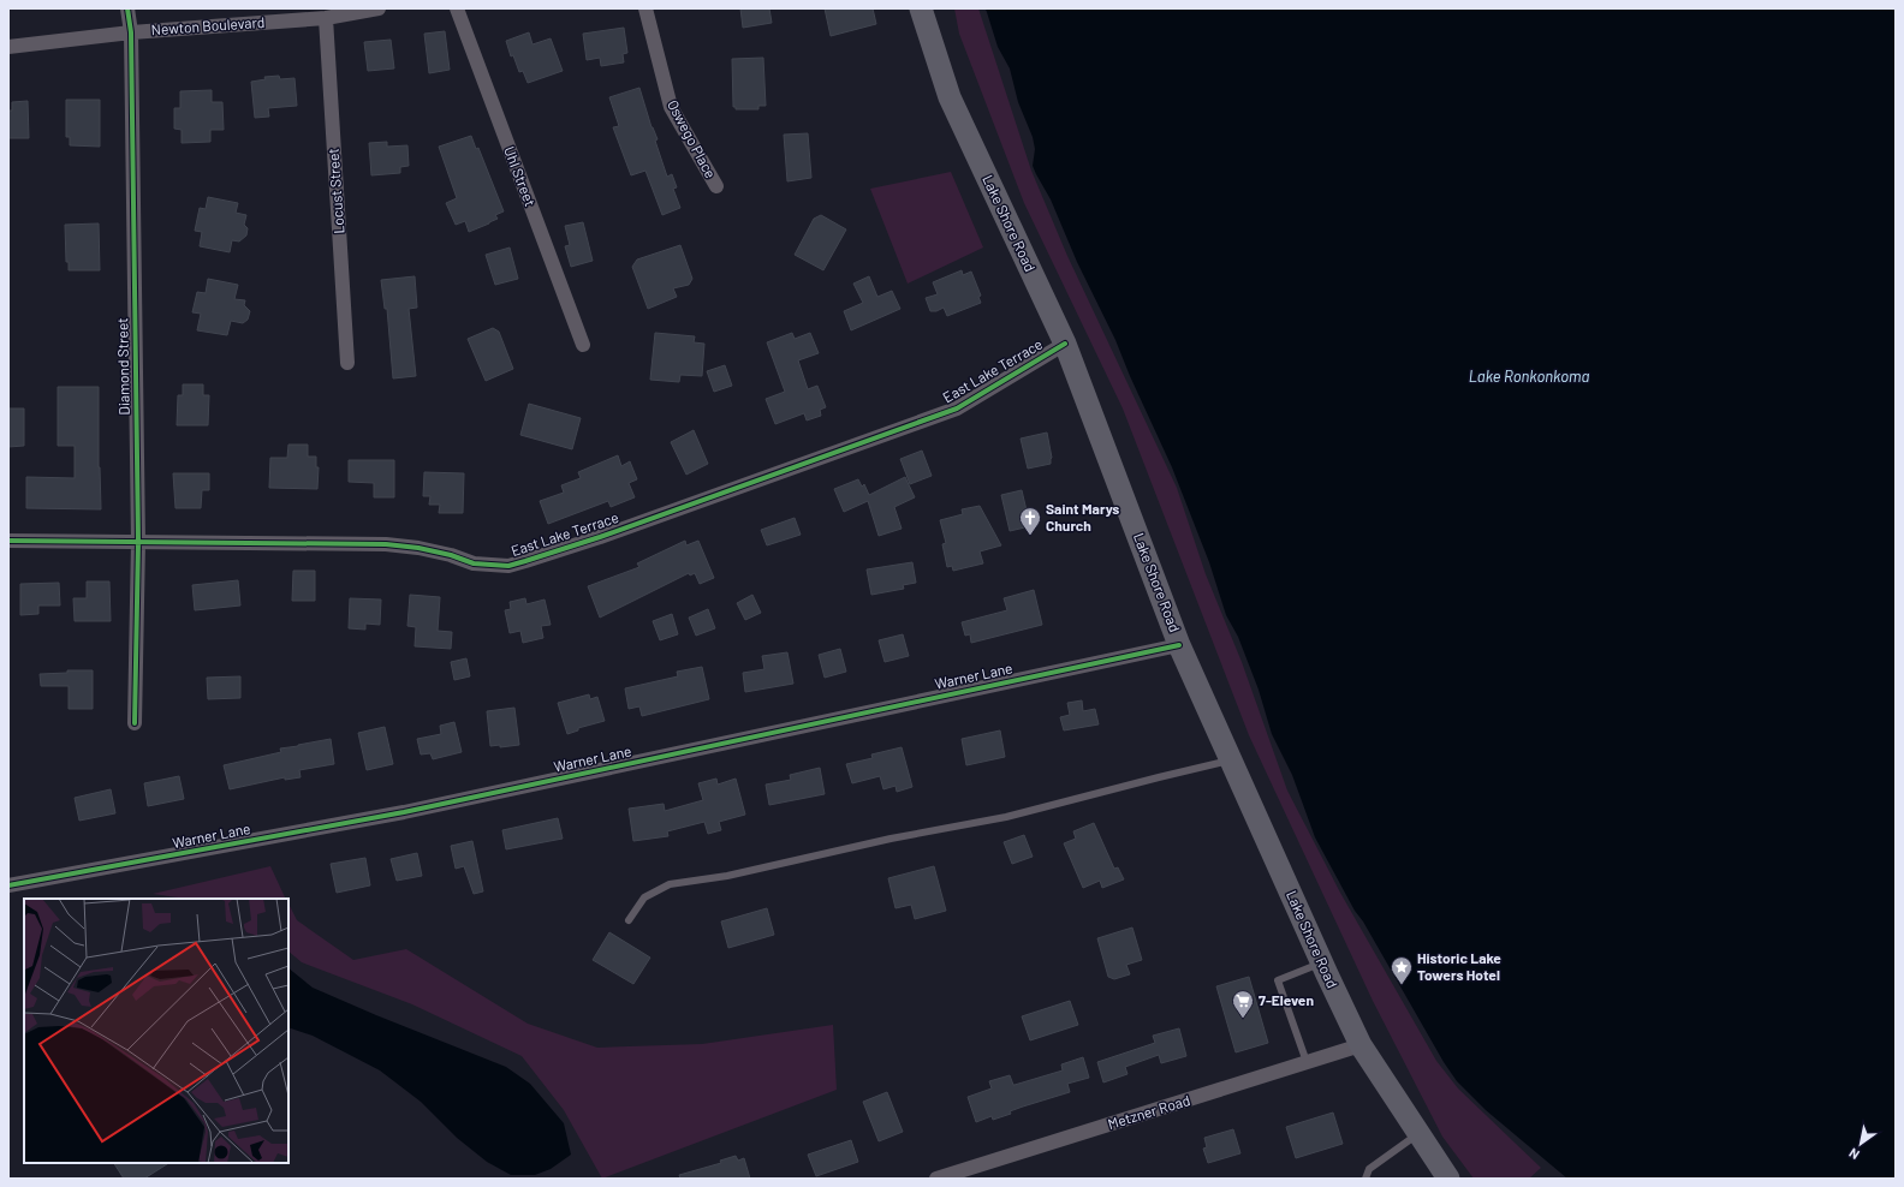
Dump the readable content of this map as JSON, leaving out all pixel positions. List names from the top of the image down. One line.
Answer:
{"streets":{"main road":["Lake Shore Road"],"street":["Newton Boulevard","Oswego Place","Uhl Street","Locust Street","Diamond Street","East Lake Terrace","Warner Lane","Metzner Road"]},"crossings":[["Newton Boulevard","Locust Street"],["Newton Boulevard","Diamond Street"],["Lake Shore Road","East Lake Terrace"],["Lake Shore Road","Warner Lane"],["Lake Shore Road","Metzner Road"],["Diamond Street","East Lake Terrace"]],"water":["Lake Ronkonkoma"],"places":{"church":["Saint Marys Church"],"place":["Historic Lake Towers Hotel"],"supermarket":["7-Eleven"]},"north":"bottom left"}
